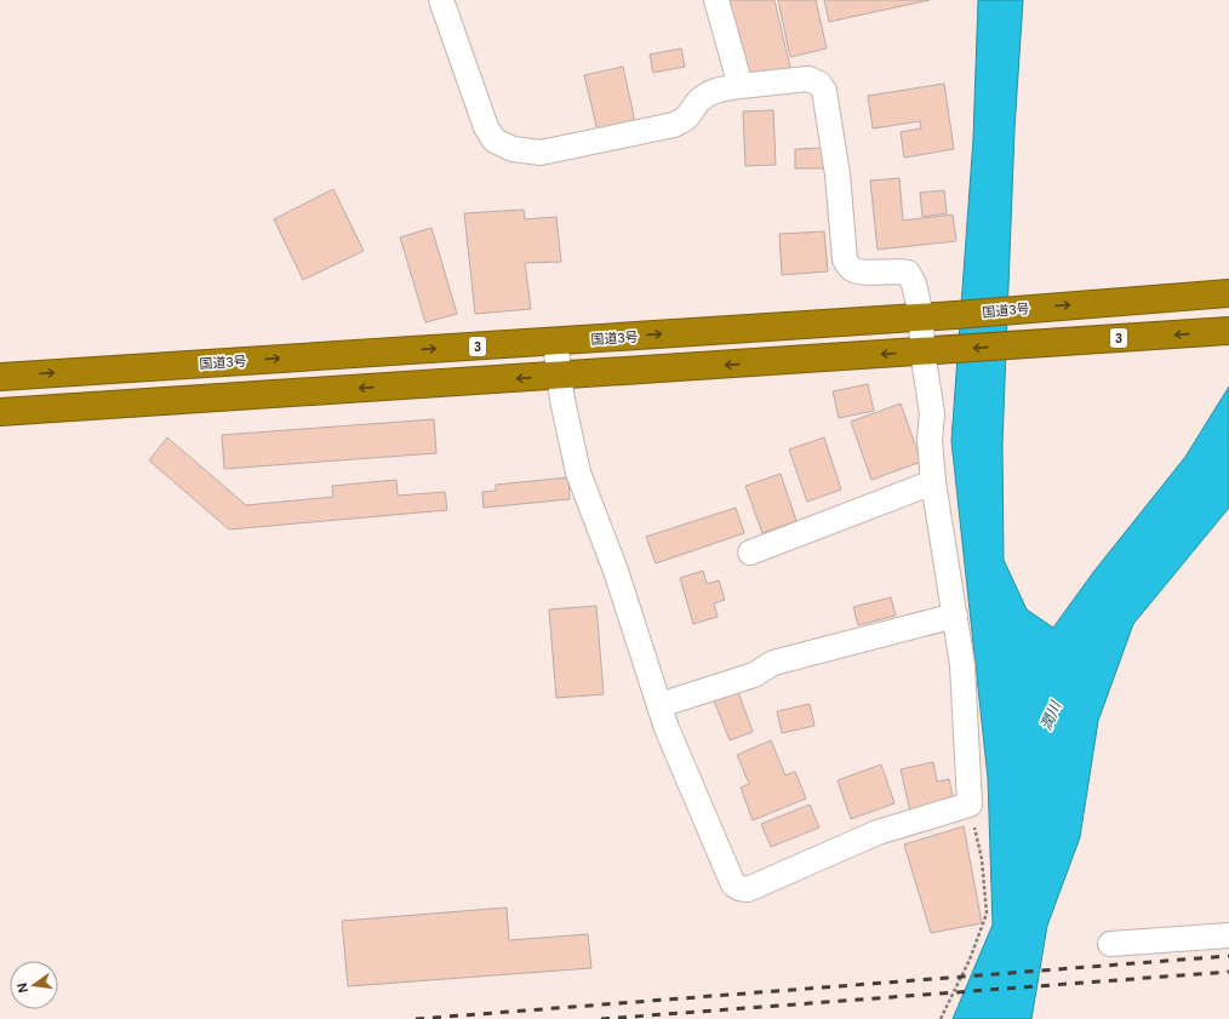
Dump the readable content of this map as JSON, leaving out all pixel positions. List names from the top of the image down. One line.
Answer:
{"streets":{"highway":["国道3号","3"]},"water":["潤川"],"north":"left"}
